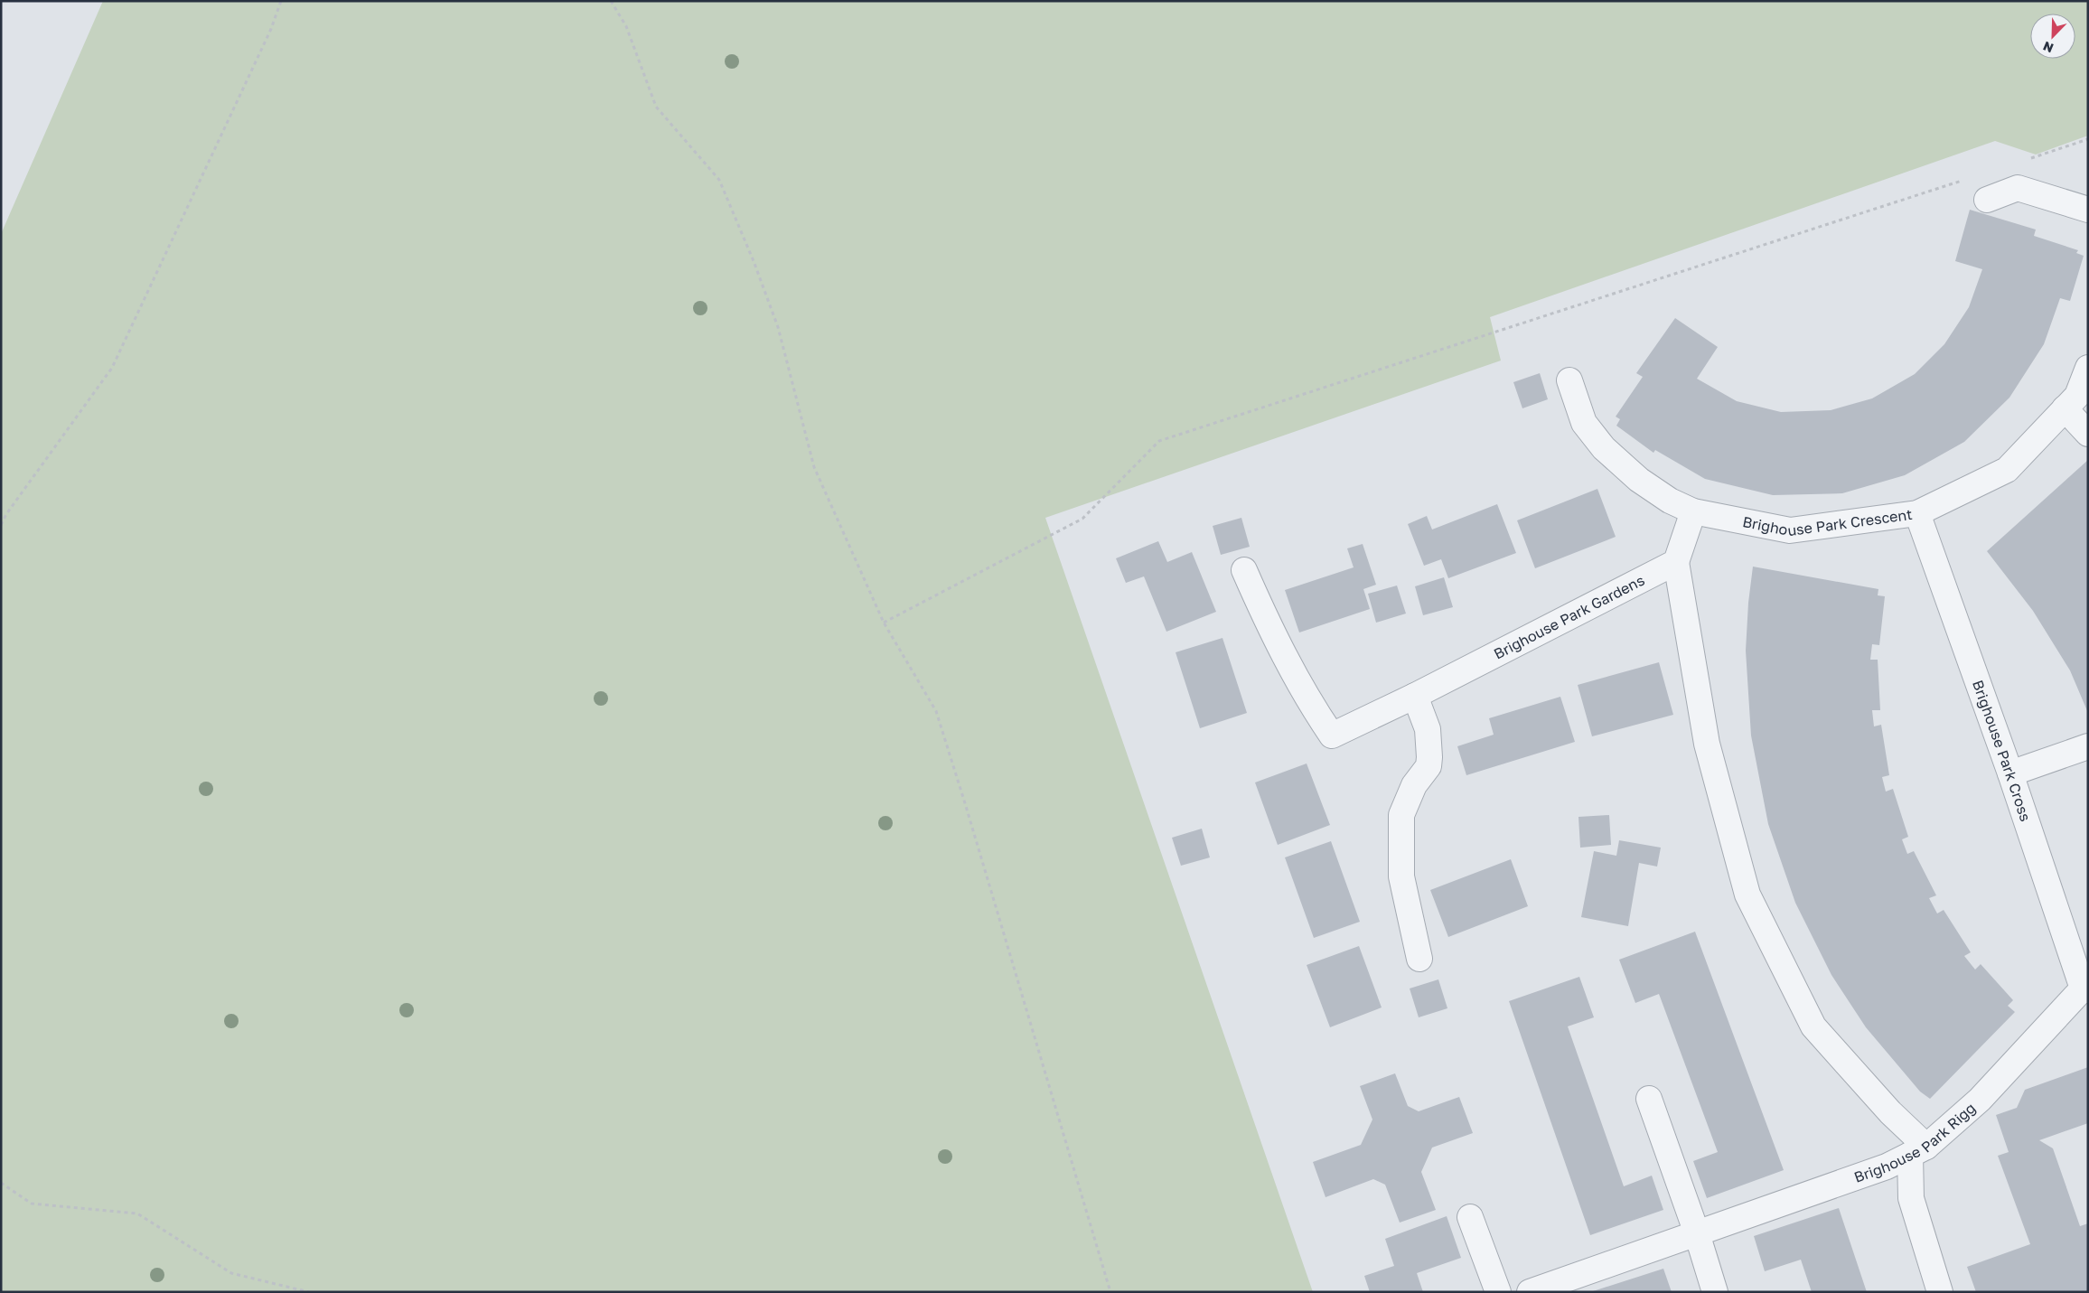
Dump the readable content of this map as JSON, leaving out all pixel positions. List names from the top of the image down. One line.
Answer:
{"streets":{"street":["Brighouse Park Crescent","Brighouse Park Gardens","Brighouse Park Cross","Brighouse Park Rigg"]},"crossings":[["Brighouse Park Crescent","Brighouse Park Cross"],["Brighouse Park Cross","Brighouse Park Rigg"]],"north":"bottom left"}
